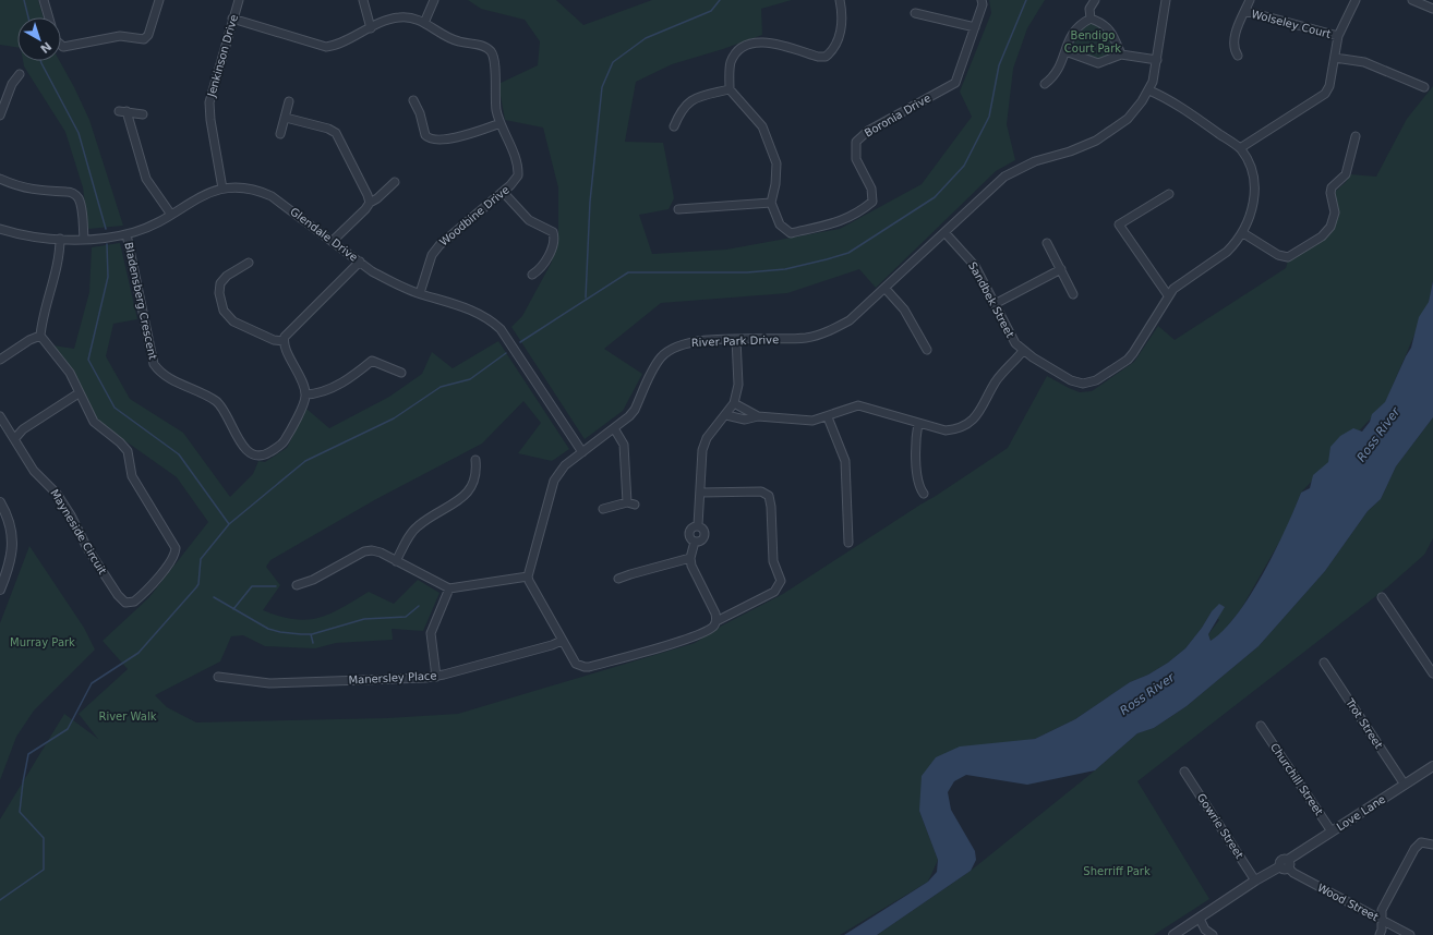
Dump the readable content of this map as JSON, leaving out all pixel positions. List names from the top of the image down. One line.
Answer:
{"streets":{"street":["Wolseley Court","Jenkinson Drive","Boronia Drive","Woodbine Drive","Glendale Drive","Sandbek Street","Bladensberg Crescent","River Park Drive","Mayneside Circuit","Manersley Place","Trot Street","Churchill Street","Love Lane","Gowrie Street","Wood Street"]},"crossings":[["Jenkinson Drive","Woodbine Drive"],["Jenkinson Drive","Glendale Drive"],["Woodbine Drive","Glendale Drive"],["Glendale Drive","Bladensberg Crescent"],["Glendale Drive","River Park Drive"],["Sandbek Street","River Park Drive"],["Trot Street","Love Lane"],["Churchill Street","Love Lane"],["Love Lane","Gowrie Street"],["Love Lane","Wood Street"]],"water":["Ross River"],"parks":["Bendigo Court Park","Murray Park","River Walk","Sherriff Park"],"north":"bottom right"}
